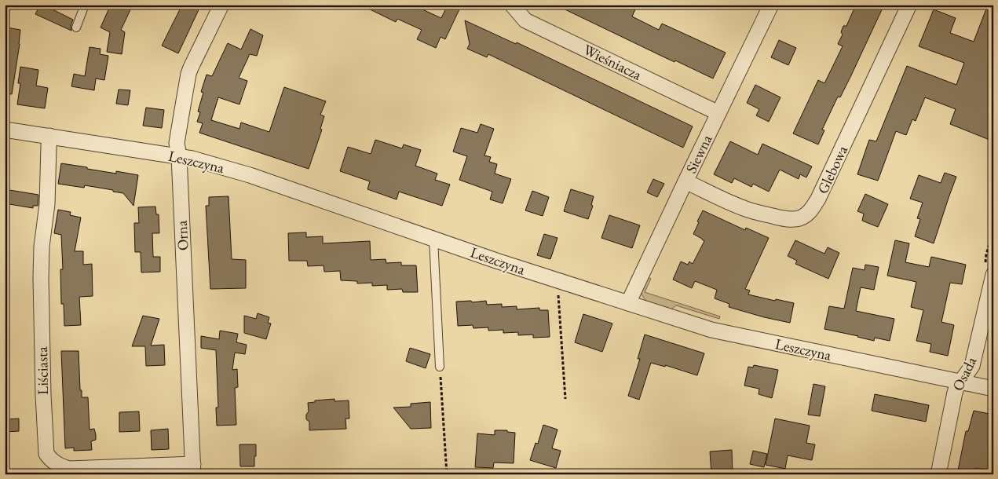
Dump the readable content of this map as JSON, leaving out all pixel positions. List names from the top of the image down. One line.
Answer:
{"streets":{"street":["Wieśniacza","Siewna","Leszczyna","Glebowa","Orna","Liściasta","Osada"]},"crossings":[["Wieśniacza","Siewna"],["Siewna","Leszczyna"],["Siewna","Glebowa"],["Leszczyna","Orna"],["Leszczyna","Liściasta"],["Leszczyna","Osada"],["Orna","Liściasta"]]}
